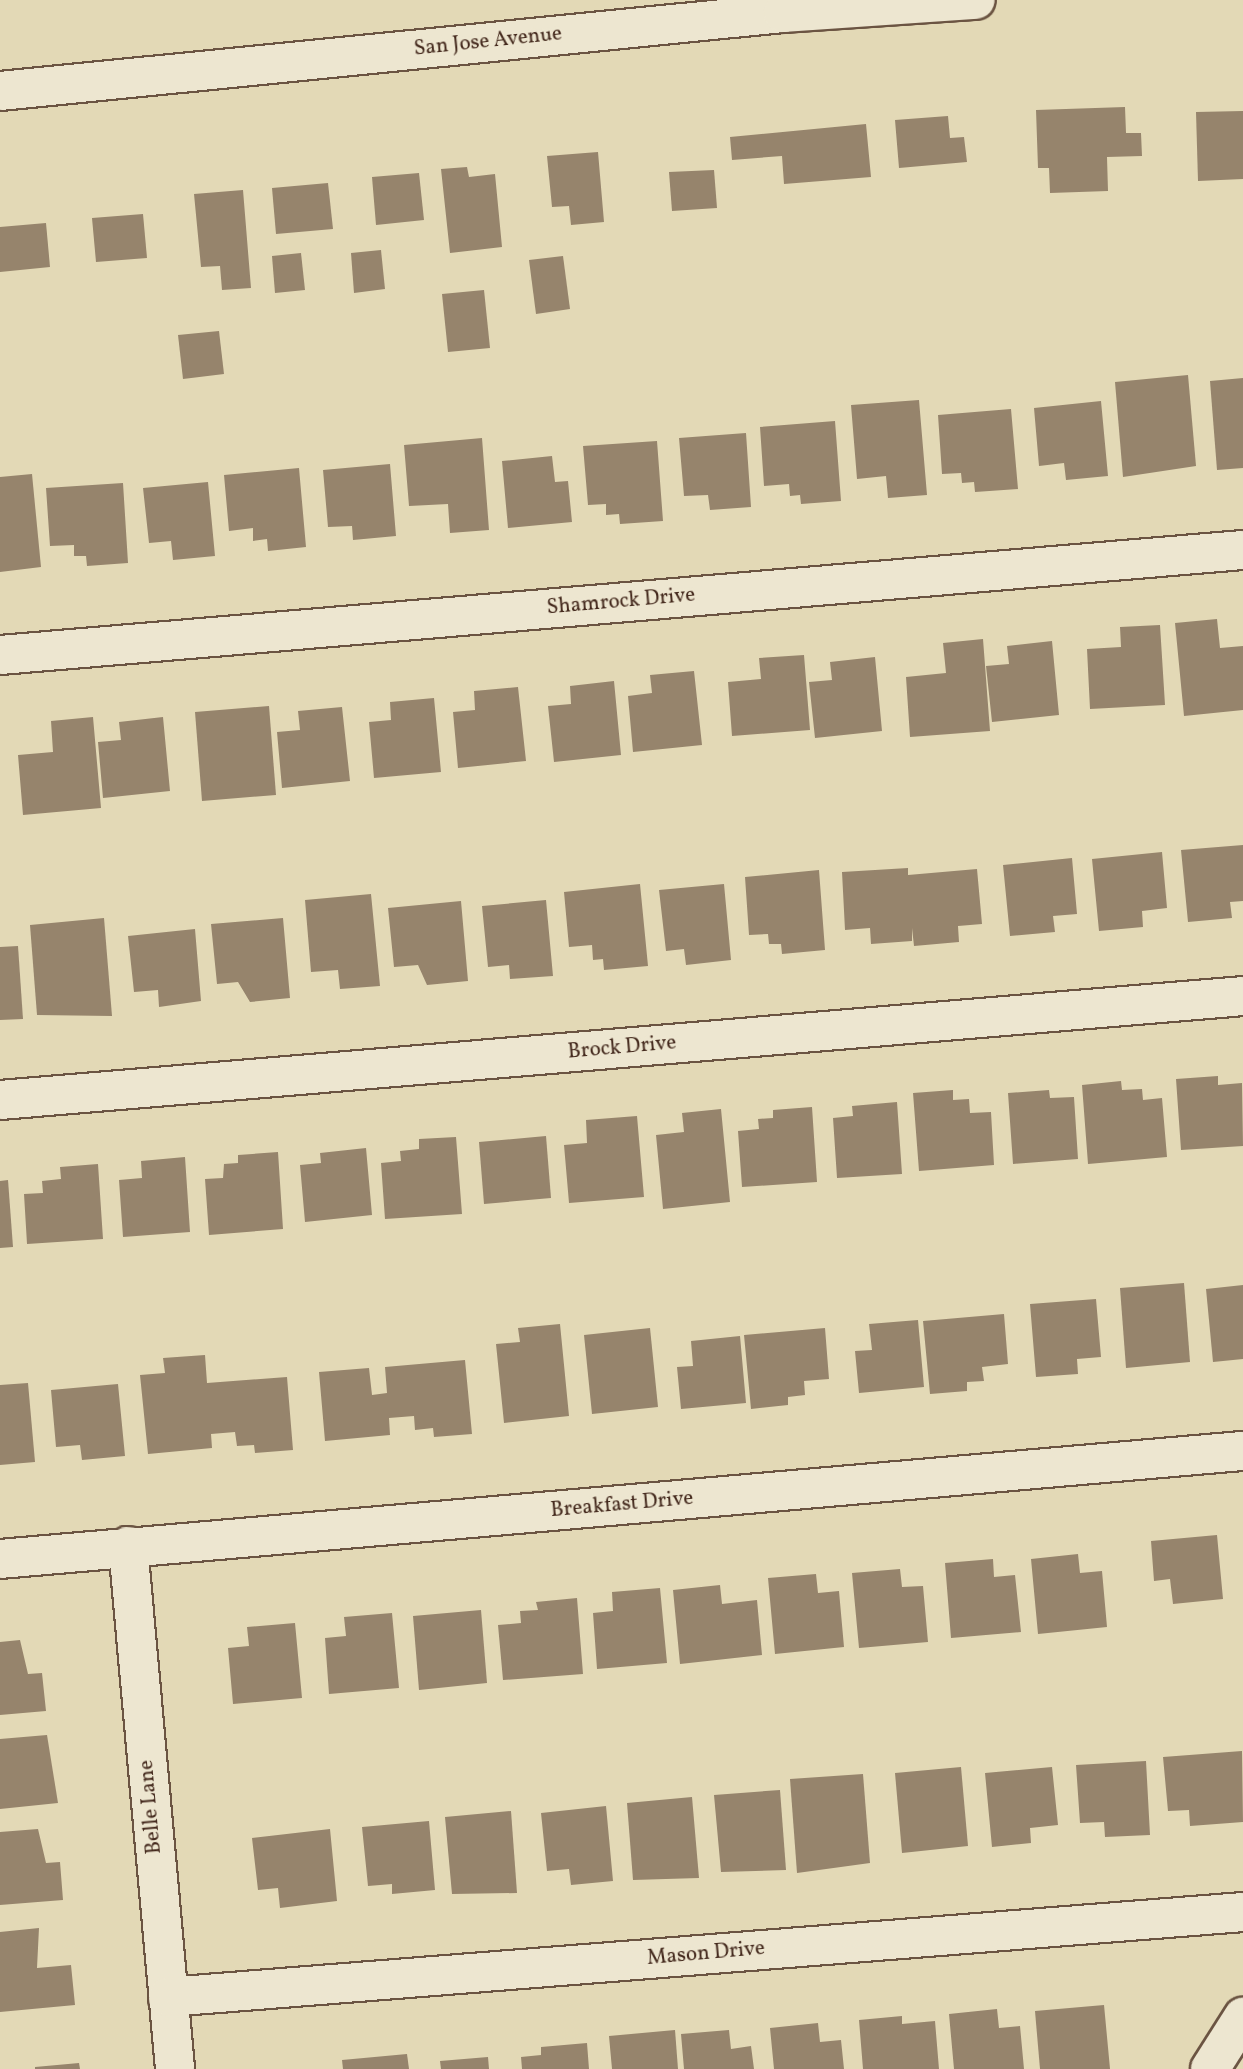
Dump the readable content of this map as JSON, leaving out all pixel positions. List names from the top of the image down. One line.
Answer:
{"streets":{"street":["San Jose Avenue","Shamrock Drive","Brock Drive","Breakfast Drive","Belle Lane","Mason Drive"]},"crossings":[["Breakfast Drive","Belle Lane"],["Belle Lane","Mason Drive"]]}
